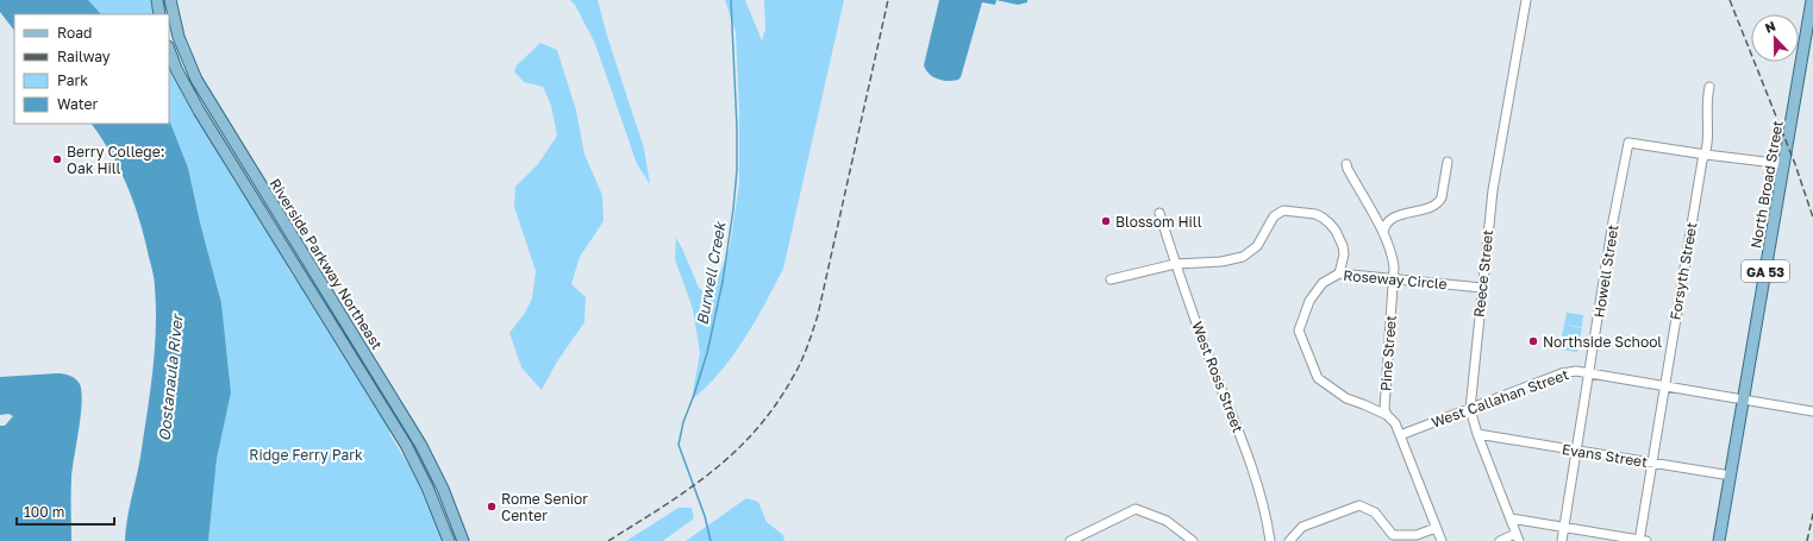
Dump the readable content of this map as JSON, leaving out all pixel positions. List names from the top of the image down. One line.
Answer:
{"streets":{"main road":["North Broad Street","Riverside Parkway Northeast","GA 53"],"street":["Howell Street","Forsyth Street","Reece Street","Roseway Circle","Pine Street","West Ross Street","West Callahan Street","Evans Street"]},"crossings":[["North Broad Street","West Callahan Street"],["North Broad Street","Evans Street"],["Howell Street","Forsyth Street"],["Howell Street","West Callahan Street"],["Howell Street","Evans Street"],["Forsyth Street","West Callahan Street"],["Forsyth Street","Evans Street"],["Reece Street","Roseway Circle"],["Reece Street","West Callahan Street"],["Reece Street","Evans Street"],["Roseway Circle","Pine Street"],["Pine Street","West Callahan Street"]],"water":["Burwell Creek","Oostanaula River"],"parks":["Ridge Ferry Park"],"places":["Berry College: Oak Hill","Blossom Hill","Northside School","Rome Senior Center"],"legend":["Road","Railway","Park","Water"],"scale_bar":"100 m","north":"top"}
